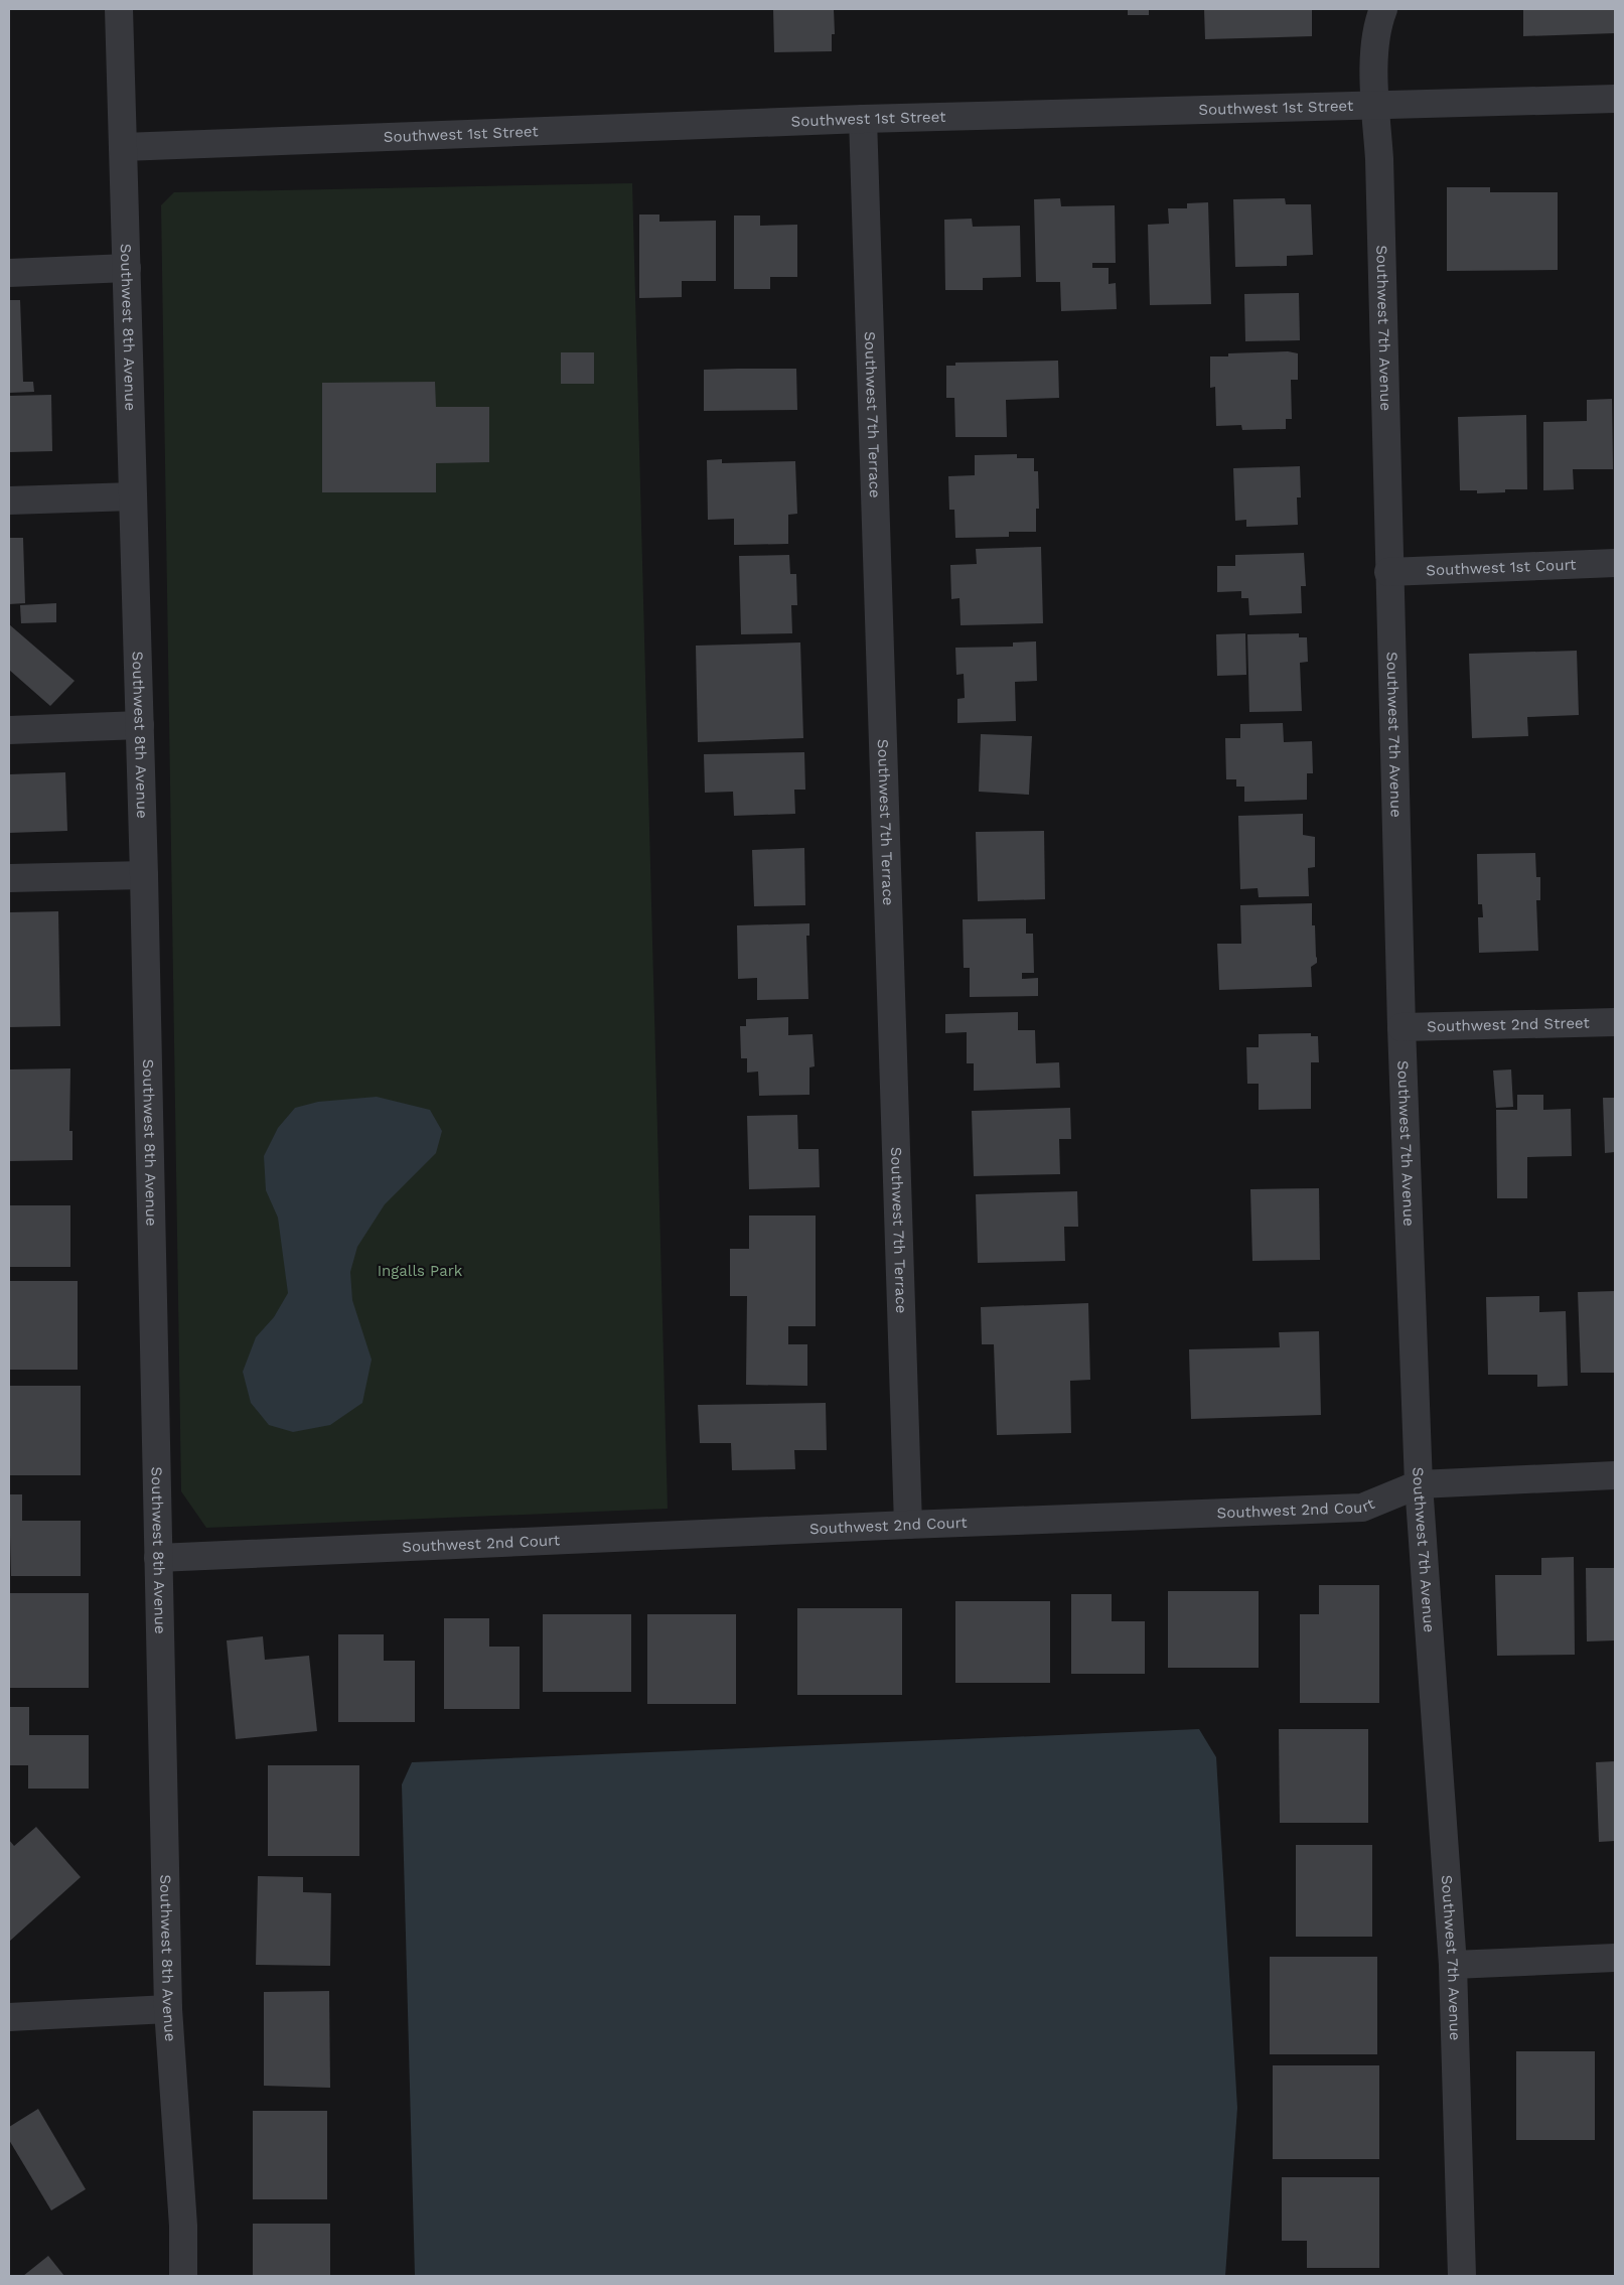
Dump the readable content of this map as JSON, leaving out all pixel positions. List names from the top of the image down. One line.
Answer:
{"streets":{"street":["Southwest 1st Street","Southwest 8th Avenue","Southwest 7th Avenue","Southwest 7th Terrace","Southwest 1st Court","Southwest 2nd Street","Southwest 2nd Court"]},"crossings":[["Southwest 1st Street","Southwest 8th Avenue"],["Southwest 1st Street","Southwest 7th Avenue"],["Southwest 1st Street","Southwest 7th Terrace"],["Southwest 8th Avenue","Southwest 2nd Court"],["Southwest 7th Avenue","Southwest 1st Court"],["Southwest 7th Avenue","Southwest 2nd Street"],["Southwest 7th Avenue","Southwest 2nd Court"],["Southwest 7th Terrace","Southwest 2nd Court"]],"parks":["Ingalls Park"]}
